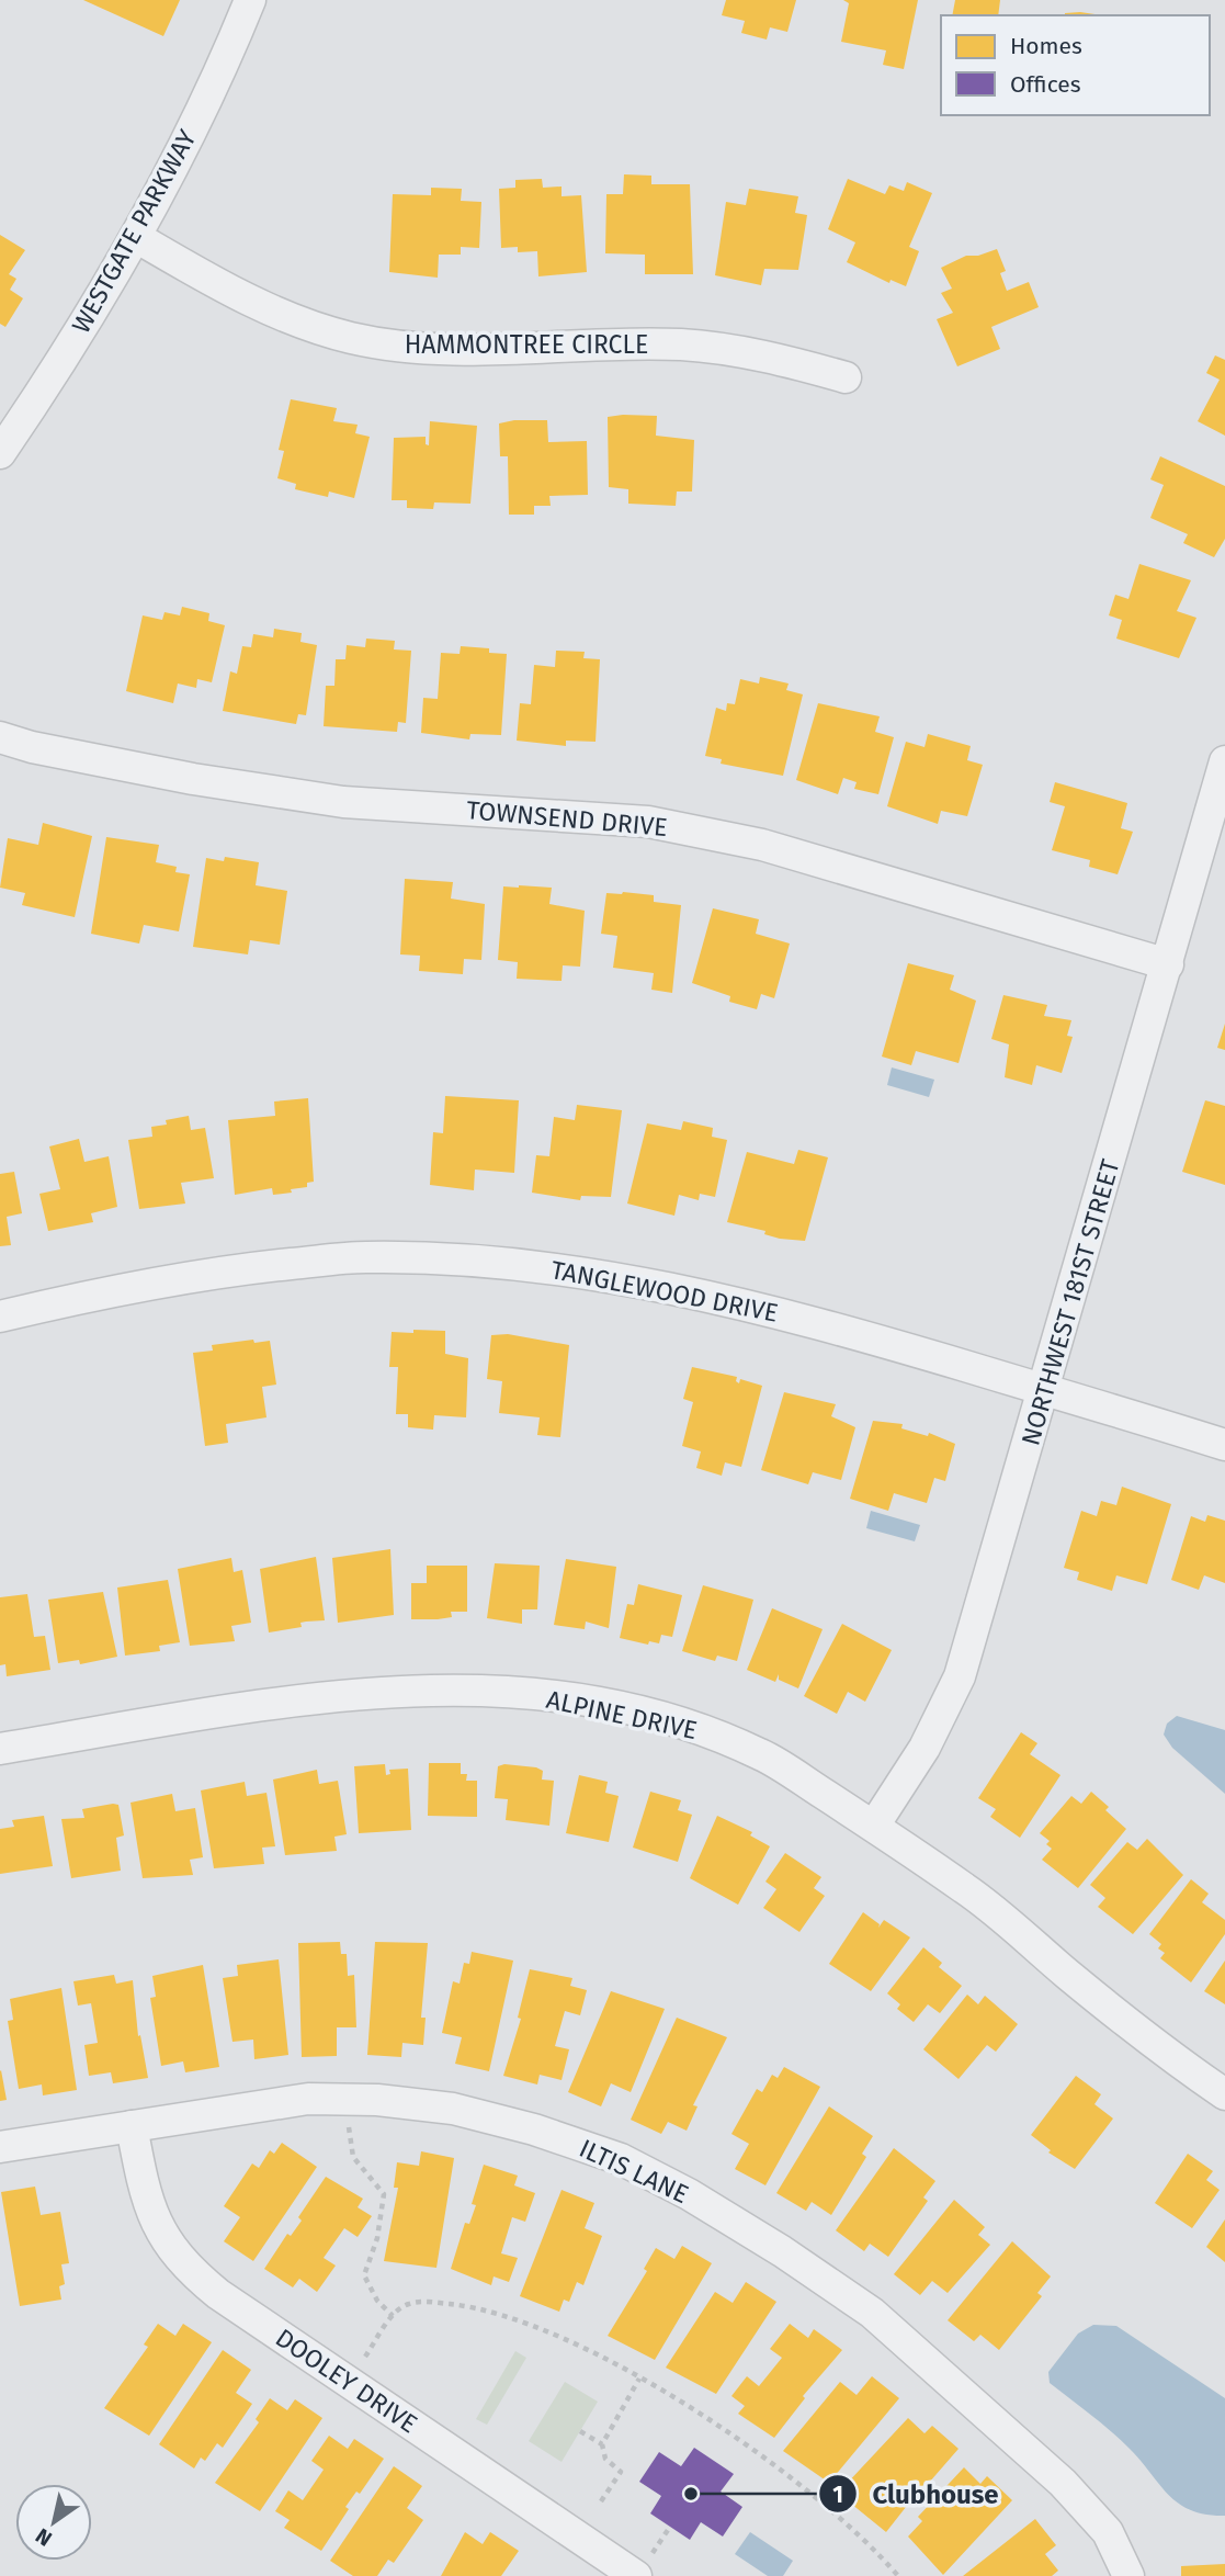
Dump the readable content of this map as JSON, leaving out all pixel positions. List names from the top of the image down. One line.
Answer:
{"streets":{"street":["WESTGATE PARKWAY","HAMMONTREE CIRCLE","TOWNSEND DRIVE","TANGLEWOOD DRIVE","NORTHWEST 181ST STREET","ALPINE DRIVE","ILTIS LANE","DOOLEY DRIVE"]},"crossings":[["WESTGATE PARKWAY","HAMMONTREE CIRCLE"],["TOWNSEND DRIVE","NORTHWEST 181ST STREET"],["TANGLEWOOD DRIVE","NORTHWEST 181ST STREET"],["NORTHWEST 181ST STREET","ALPINE DRIVE"],["ILTIS LANE","DOOLEY DRIVE"]],"places":["Clubhouse"],"legend":["Homes","Offices"],"north":"bottom left"}
